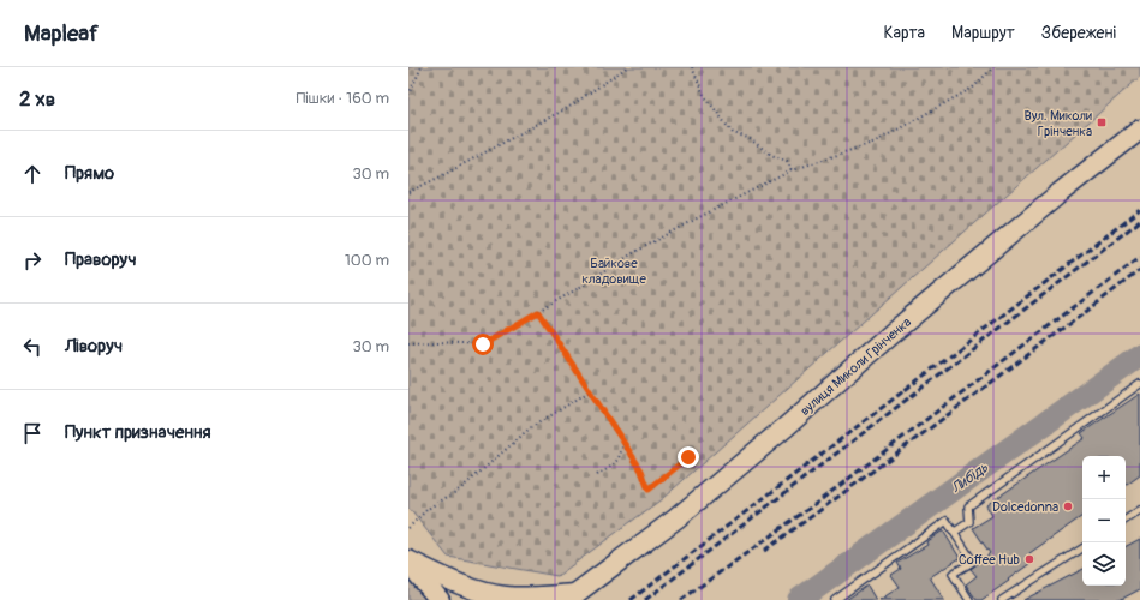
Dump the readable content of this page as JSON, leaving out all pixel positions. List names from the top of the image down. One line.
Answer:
{"streets":{"main road":["вулиця Миколи Грінченка"]},"water":["Либідь"],"parks":["Байкове кладовище"],"places":{"transit":["Вул. Миколи Грінченка"],"other":["Dolcedonna","Coffee Hub"]},"page":{"header":"Mapleaf","nav":["Карта","Маршрут","Збережені"],"heading":["2 хв","Пішки · 160 m"],"list":[["Прямо","30 m"],["Праворуч","100 m"],["Ліворуч","30 m"],"Пункт призначення"],"map_buttons":["+","−"]}}
